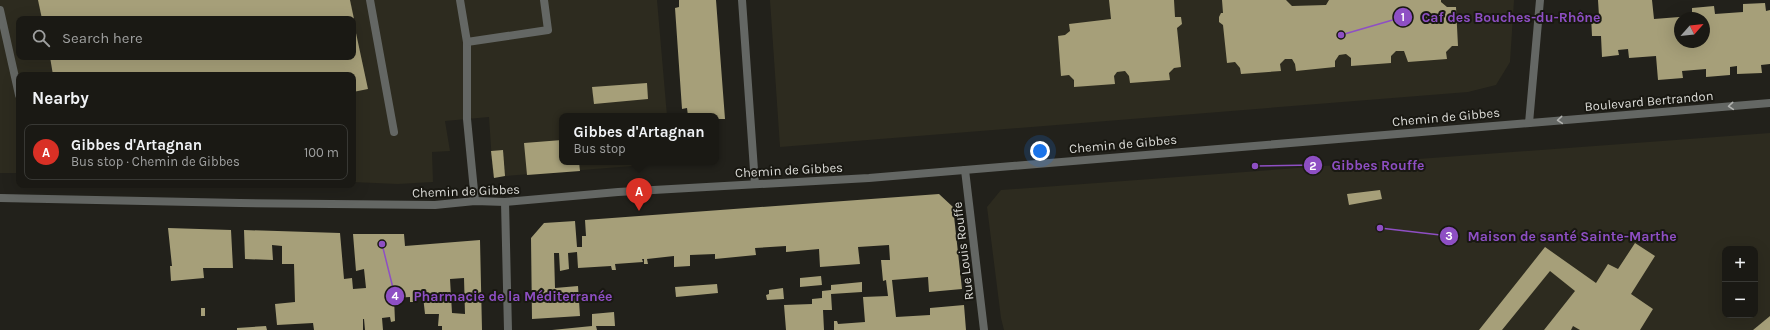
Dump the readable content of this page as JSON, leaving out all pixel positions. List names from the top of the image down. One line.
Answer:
{"streets":{"street":["Boulevard Bertrandon","Chemin de Gibbes","Rue Louis Rouffe"]},"crossings":[["Boulevard Bertrandon","Chemin de Gibbes"],["Chemin de Gibbes","Rue Louis Rouffe"]],"one_way":["Boulevard Bertrandon"],"places":["Caf des Bouches-du-Rhône","Gibbes Rouffe","Maison de santé Sainte-Marthe","Pharmacie de la Méditerranée"],"north":"top right","page":{"search":"Search here","heading":"Nearby","popup":["Gibbes d'Artagnan","Bus stop"],"list":[{"mark":"A","name":"Gibbes d'Artagnan","note":"Bus stop · Chemin de Gibbes","value":"100 m"}],"pins":"A","map_buttons":["+","−"]}}
